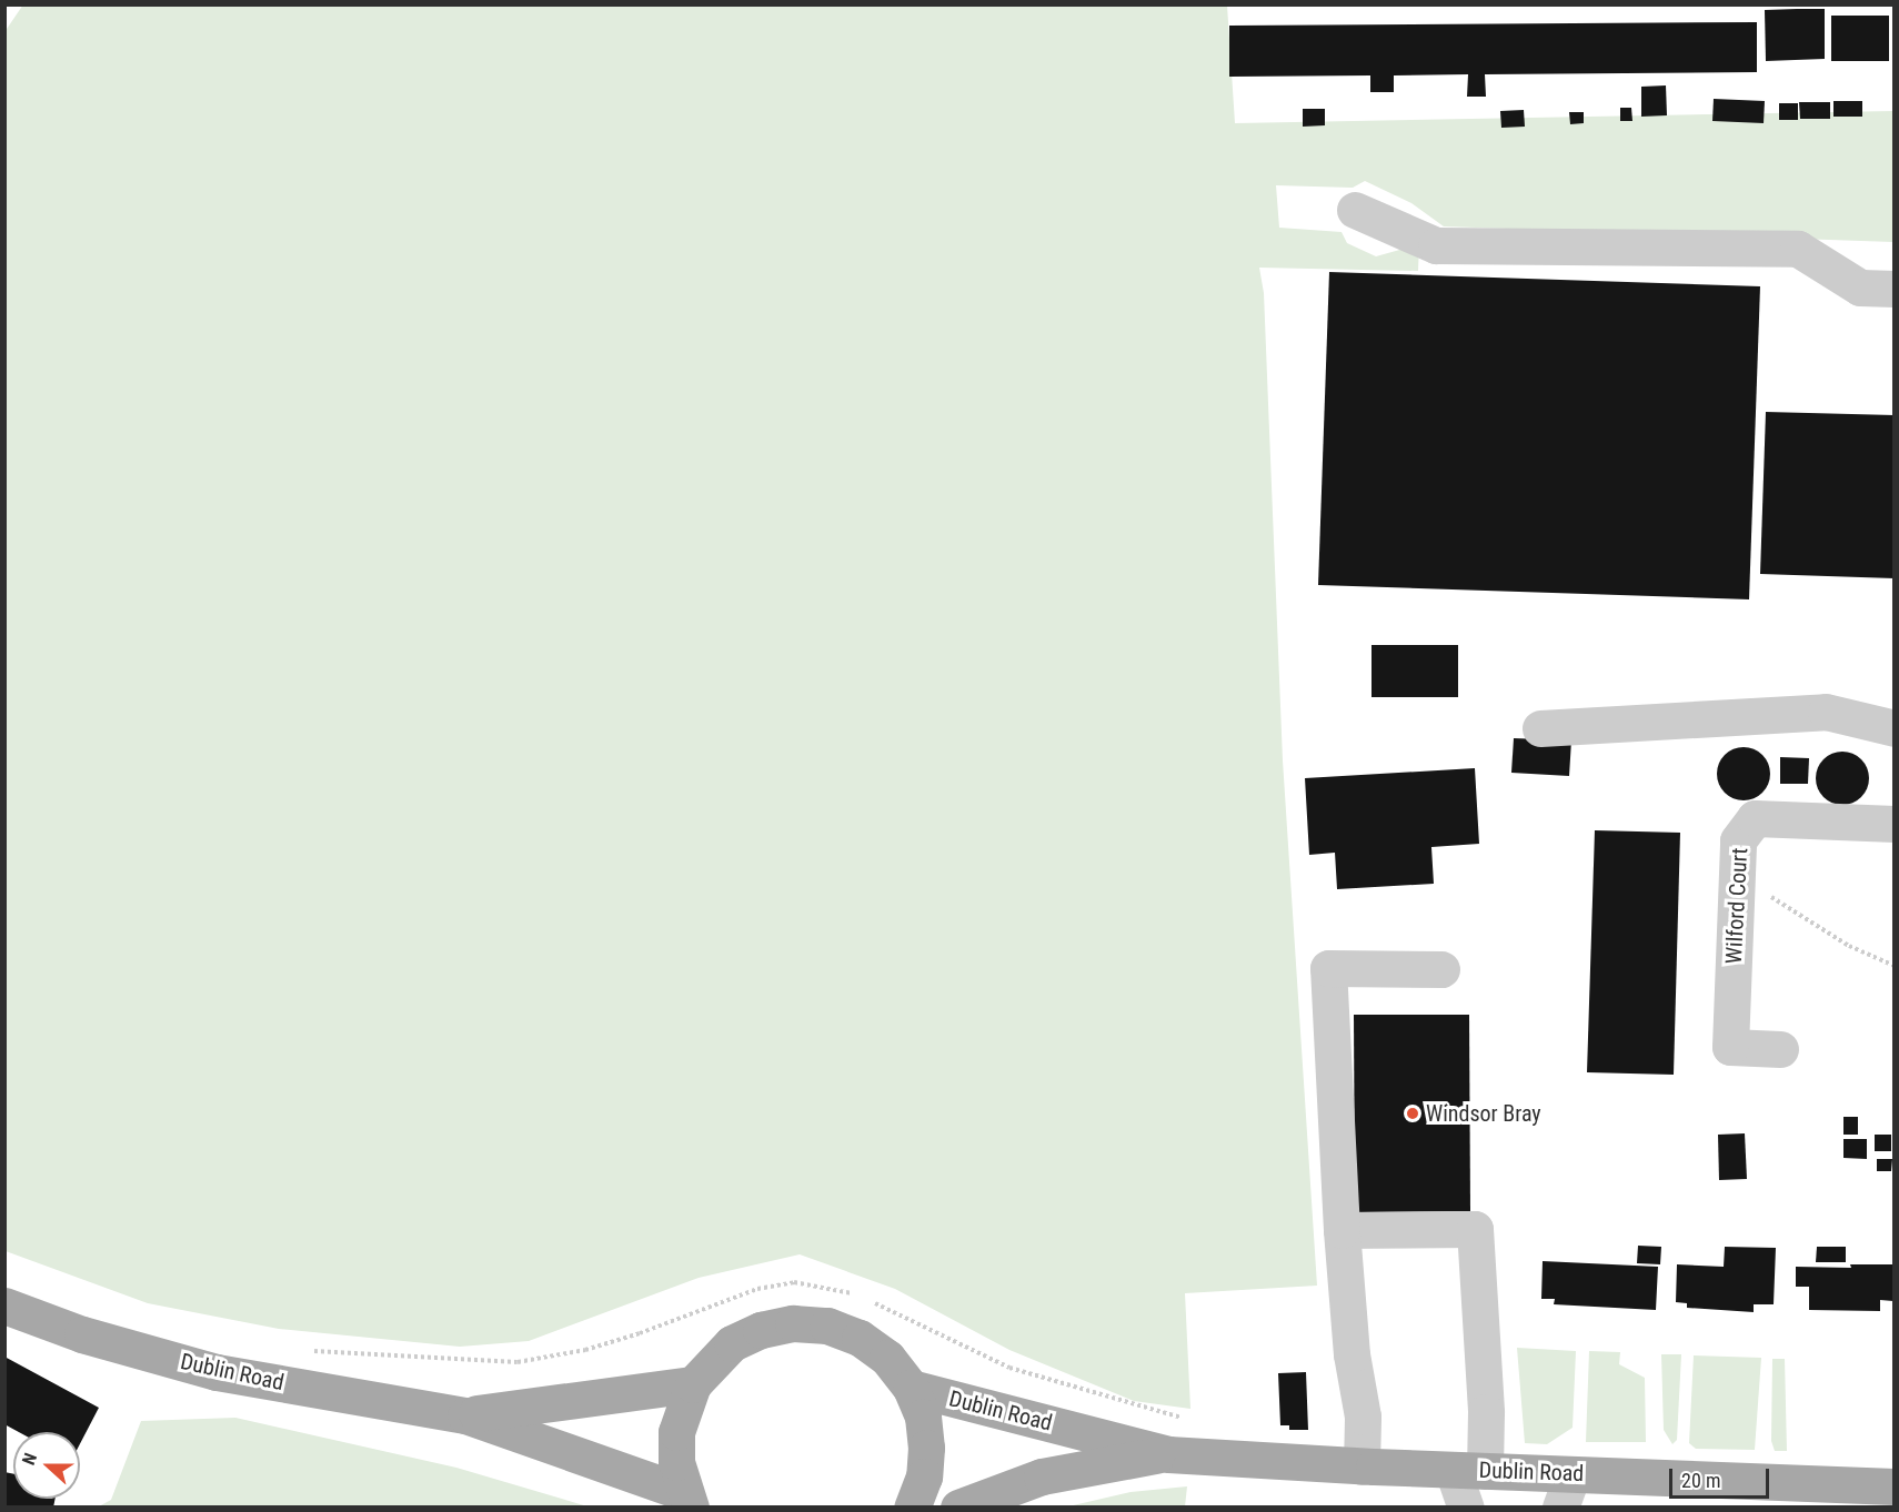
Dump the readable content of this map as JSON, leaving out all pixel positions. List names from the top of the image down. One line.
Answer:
{"streets":{"main road":["Dublin Road"],"street":["Wilford Court"]},"places":["Windsor Bray"],"scale_bar":"20 m","north":"left"}
